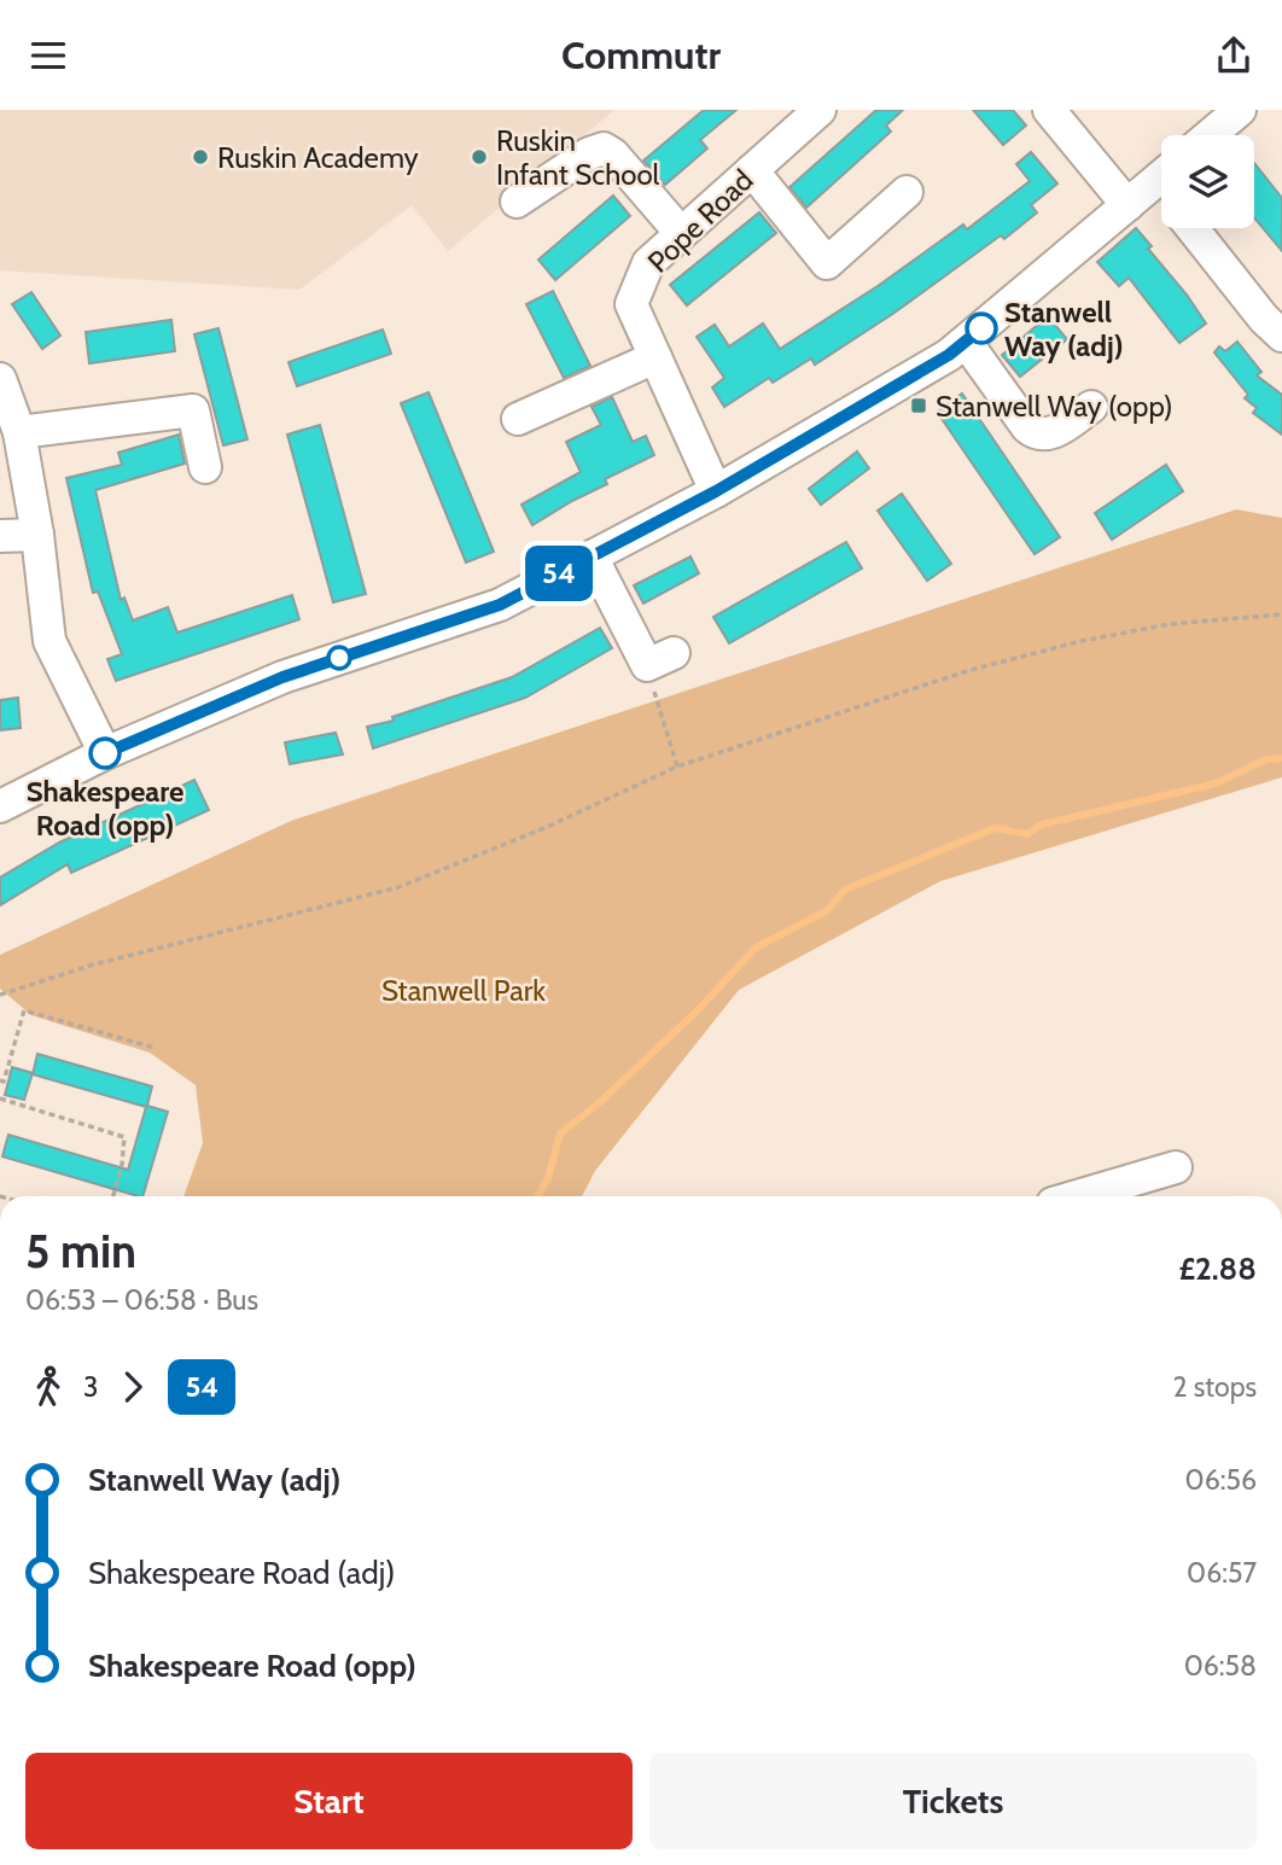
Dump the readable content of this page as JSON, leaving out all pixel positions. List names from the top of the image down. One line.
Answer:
{"streets":{"street":["Pope Road"]},"parks":["Stanwell Park"],"places":{"other":["Ruskin Academy","Ruskin Infant School","Stanwell Way (adj)","Shakespeare Road (opp)"],"transit":["Stanwell Way (opp)"]},"lines":["bus line 54"],"page":{"header":"Commutr","on_map":"54","heading":["5 min","06:53 – 06:58 · Bus","£2.88"],"legs":["3","54","2 stops"],"list":[{"name":"Stanwell Way (adj)","value":"06:56"},{"name":"Shakespeare Road (adj)","value":"06:57"},{"name":"Shakespeare Road (opp)","value":"06:58"}],"buttons":["Start","Tickets"]}}
